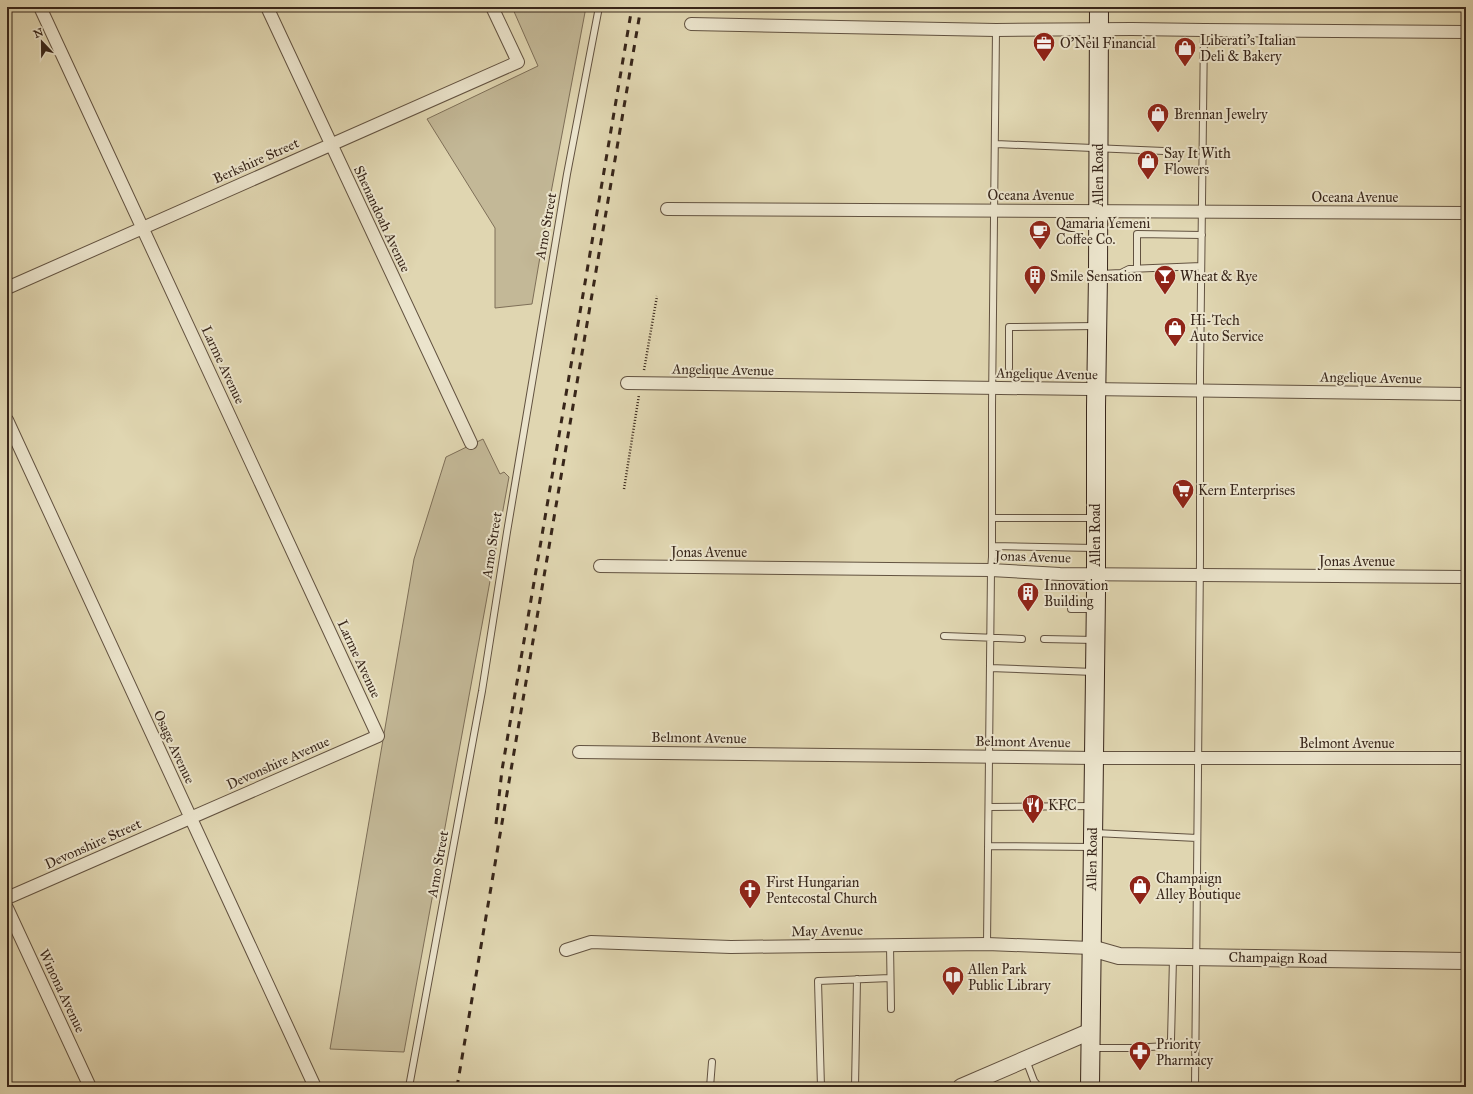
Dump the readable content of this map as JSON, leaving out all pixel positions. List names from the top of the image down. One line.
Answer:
{"streets":{"main road":["Allen Road"],"street":["Berkshire Street","Oceana Avenue","Shenandoah Avenue","Larme Avenue","Angelique Avenue","Jonas Avenue","Belmont Avenue","Osage Avenue","Devonshire Avenue","Devonshire Street","May Avenue","Champaign Road","Winona Avenue"],"lane":["Arno Street"]},"crossings":[["Berkshire Street","Shenandoah Avenue"],["Berkshire Street","Larme Avenue"],["Allen Road","Oceana Avenue"],["Allen Road","Angelique Avenue"],["Allen Road","Jonas Avenue"],["Allen Road","Belmont Avenue"],["Allen Road","May Avenue"],["Allen Road","Champaign Road"],["Larme Avenue","Devonshire Avenue"],["Osage Avenue","Devonshire Avenue"],["Osage Avenue","Devonshire Street"],["Devonshire Avenue","Devonshire Street"],["May Avenue","Champaign Road"]],"places":{"office":["O'Neil Financial"],"shop":["Liberati's Italian Deli & Bakery","Brennan Jewelry","Say It With Flowers","Hi-Tech Auto Service","Champaign Alley Boutique"],"cafe":["Qamaria Yemeni Coffee Co."],"building":["Smile Sensation","Innovation Building"],"bar":["Wheat & Rye"],"supermarket":["Kern Enterprises"],"restaurant":["KFC"],"church":["First Hungarian Pentecostal Church"],"library":["Allen Park Public Library"],"pharmacy":["Priority Pharmacy"]},"north":"top"}
